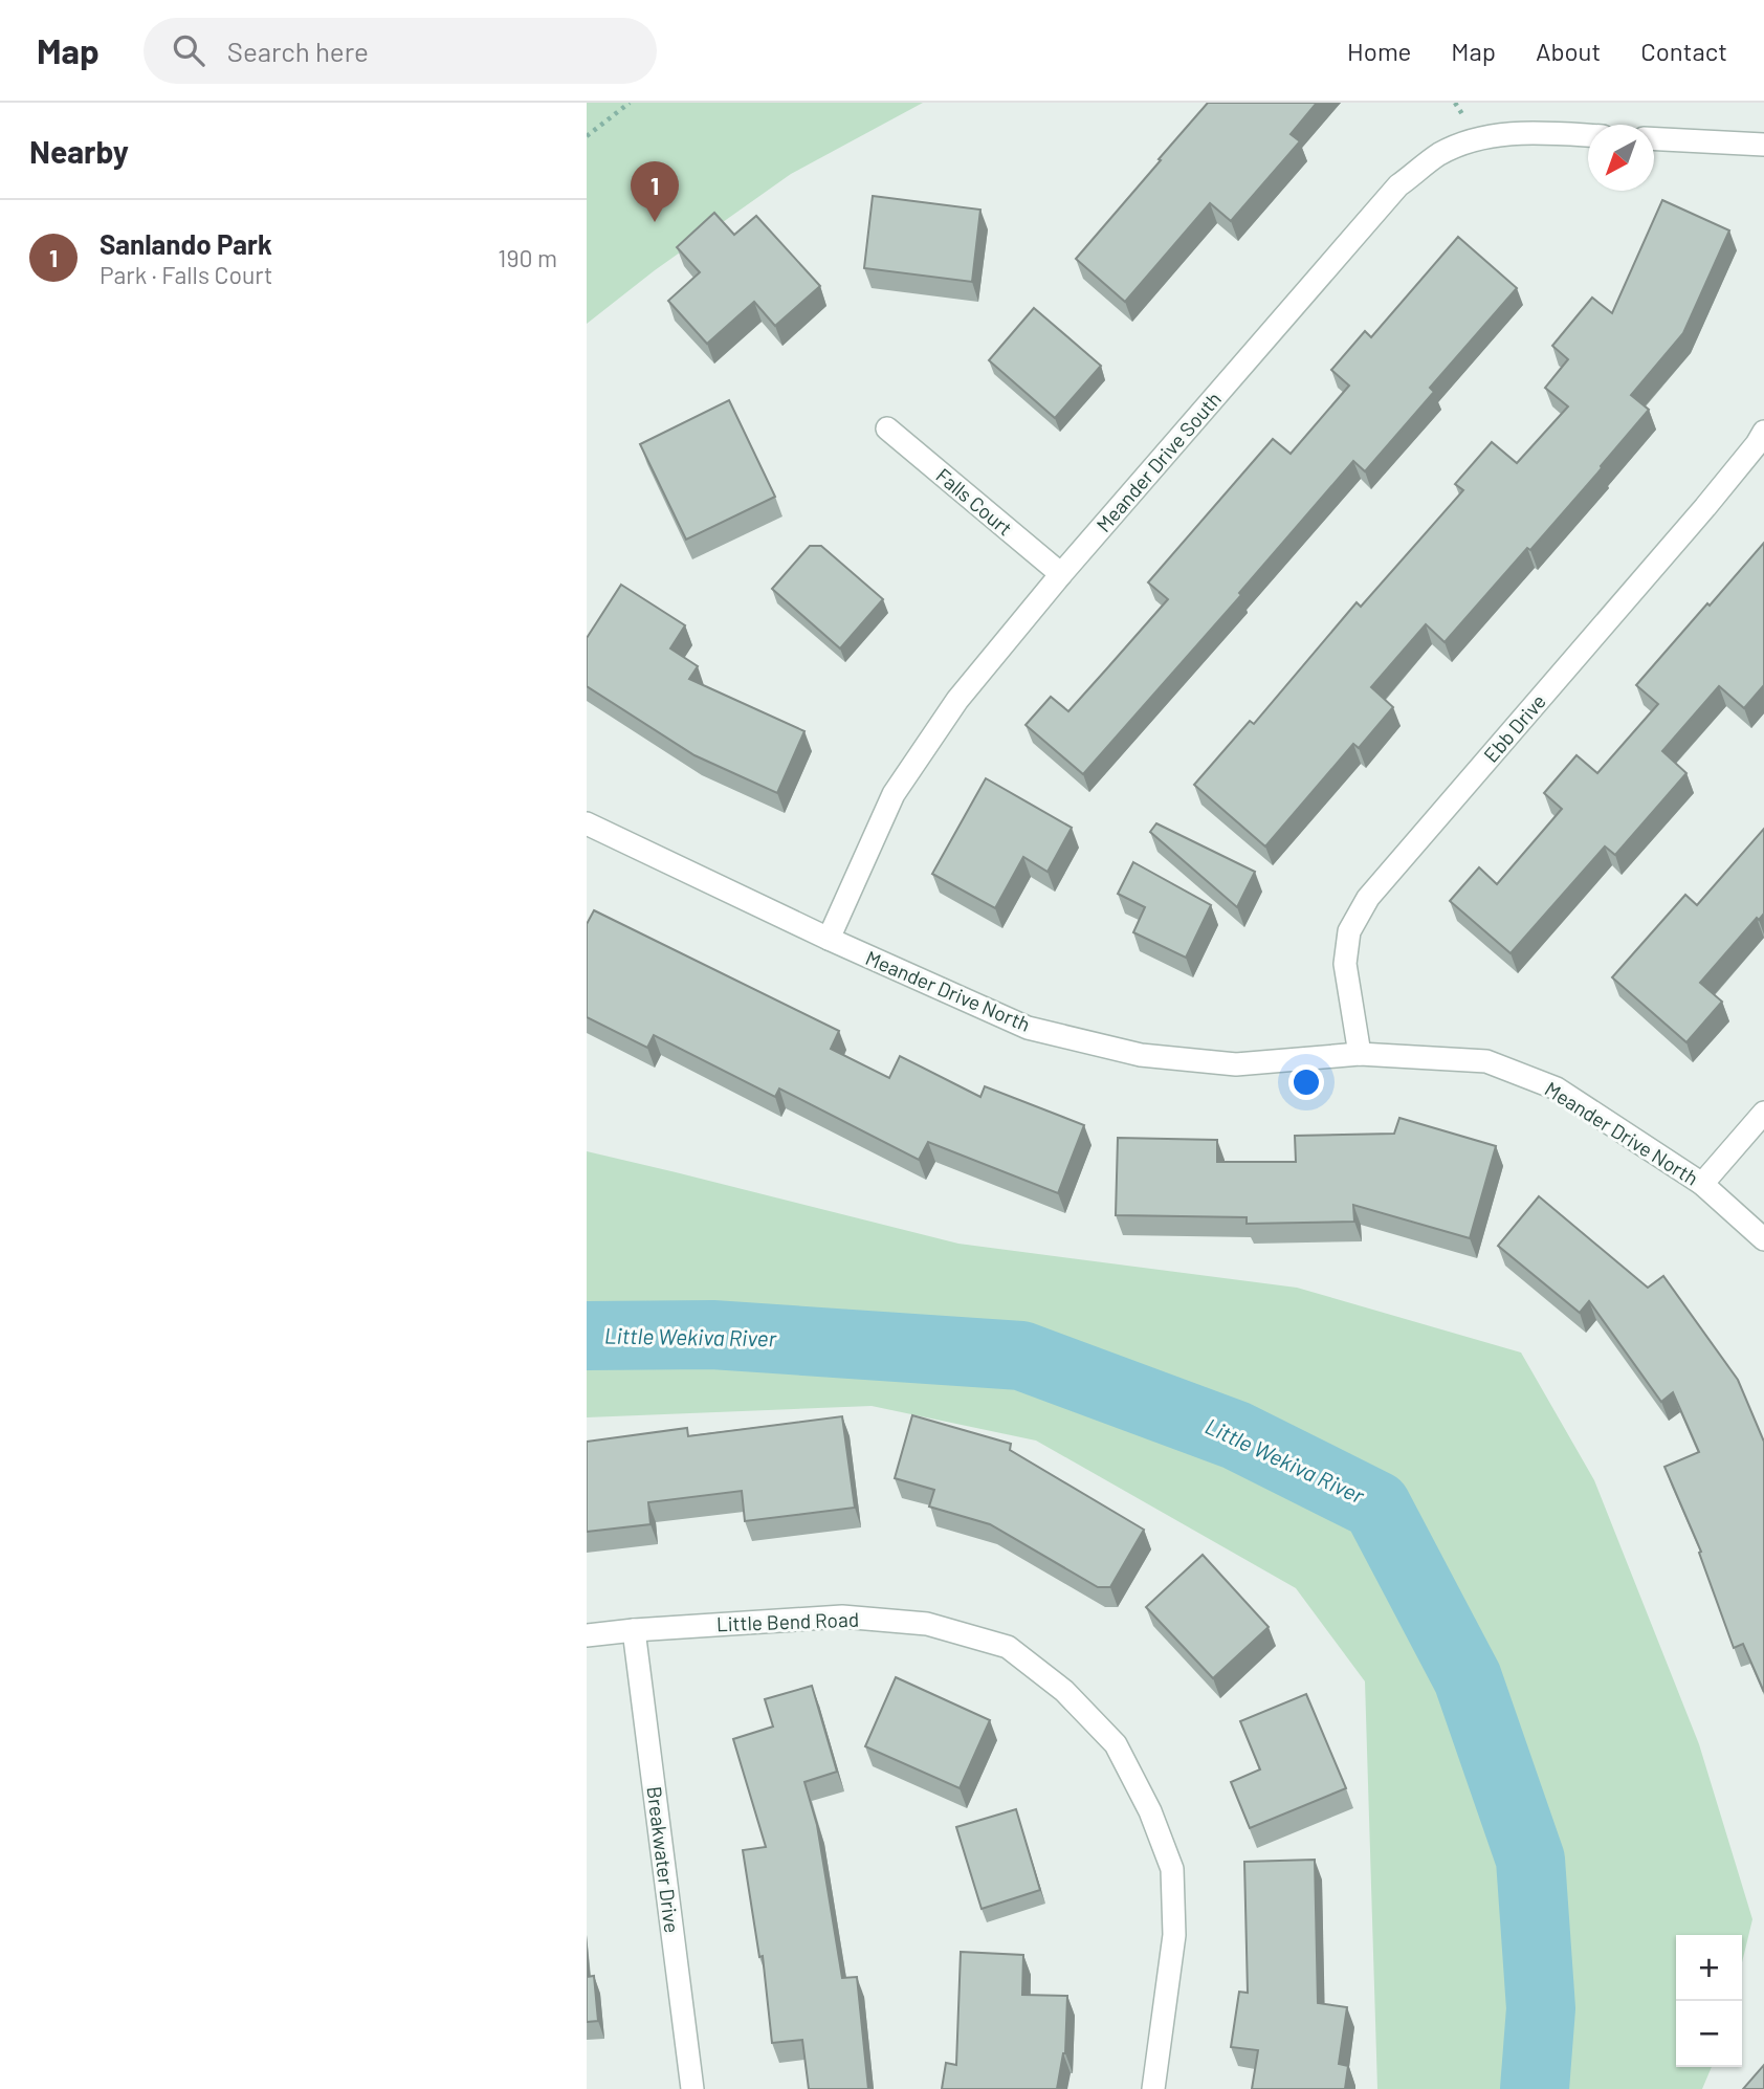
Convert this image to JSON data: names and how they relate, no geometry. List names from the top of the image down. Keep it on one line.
{"streets":{"street":["Meander Drive South","Falls Court","Ebb Drive","Meander Drive North","Little Bend Road","Breakwater Drive"]},"crossings":[["Meander Drive South","Falls Court"],["Meander Drive South","Meander Drive North"],["Ebb Drive","Meander Drive North"],["Little Bend Road","Breakwater Drive"]],"water":["Little Wekiva River"],"north":"bottom left","page":{"header":"Map","search":"Search here","nav":["Home","Map","About","Contact"],"heading":"Nearby","pins":"1","list":[{"mark":"1","name":"Sanlando Park","note":"Park · Falls Court","value":"190 m"}],"map_buttons":["+","−"]}}
